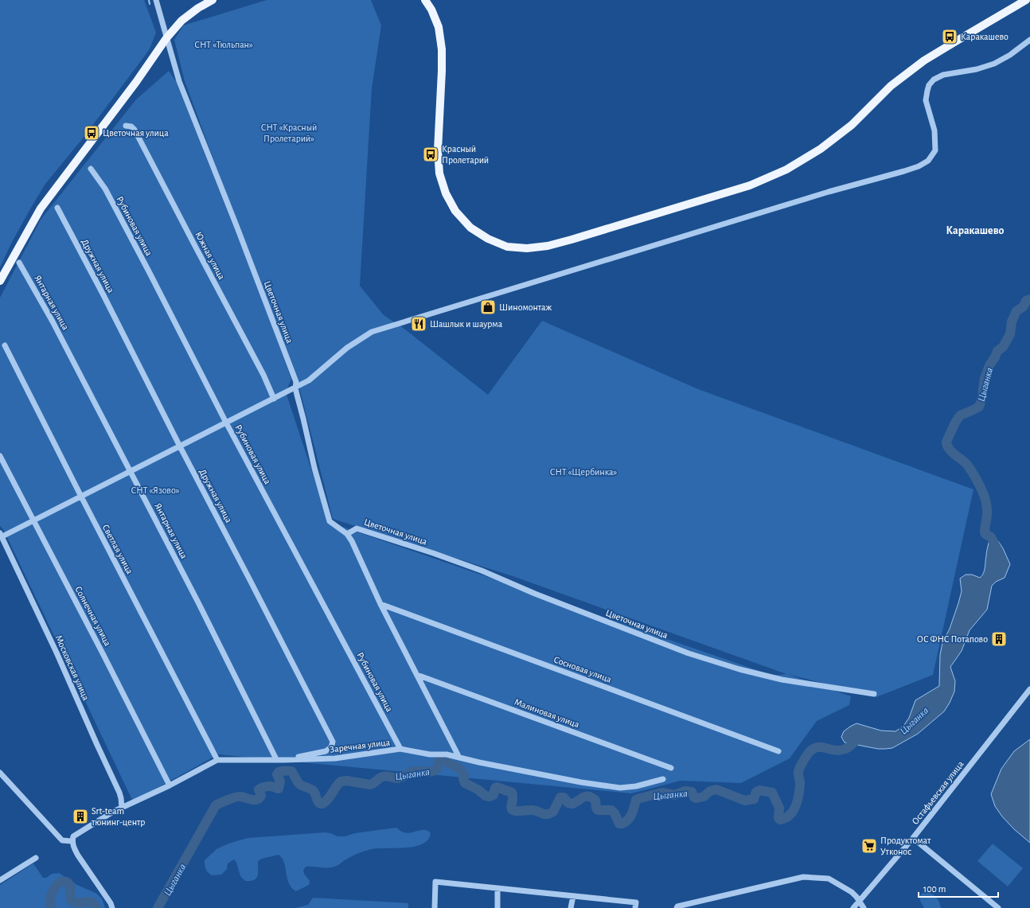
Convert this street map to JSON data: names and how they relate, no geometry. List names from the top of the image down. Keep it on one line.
{"streets":{"street":["Рубиновая улица","Южная улица","Дружная улица","Янтарная улица","Цветочная улица","Светлая улица","Солнечная улица","Московская улица","Сосновая улица","Малиновая улица","Заречная улица","Остафьевская улица"]},"crossings":[["Рубиновая улица","Заречная улица"],["Дружная улица","Заречная улица"],["Янтарная улица","Заречная улица"],["Светлая улица","Заречная улица"],["Солнечная улица","Заречная улица"],["Московская улица","Заречная улица"]],"districts":["Каракашево"],"water":["Цыганка"],"parks":["СНТ «Тюльпан»","СНТ «Красный Пролетарий»","СНТ «Щербинка»","СНТ «Язово»"],"places":{"bus stop":["Каракашево","Цветочная улица","Красный Пролетарий"],"shop":["Шиномонтаж"],"restaurant":["Шашлык и шаурма"],"building":["ОС ФНС Потапово","Srt-team тюнинг-центр"],"supermarket":["Продуктомат Утконос"]},"scale_bar":"100 m"}
